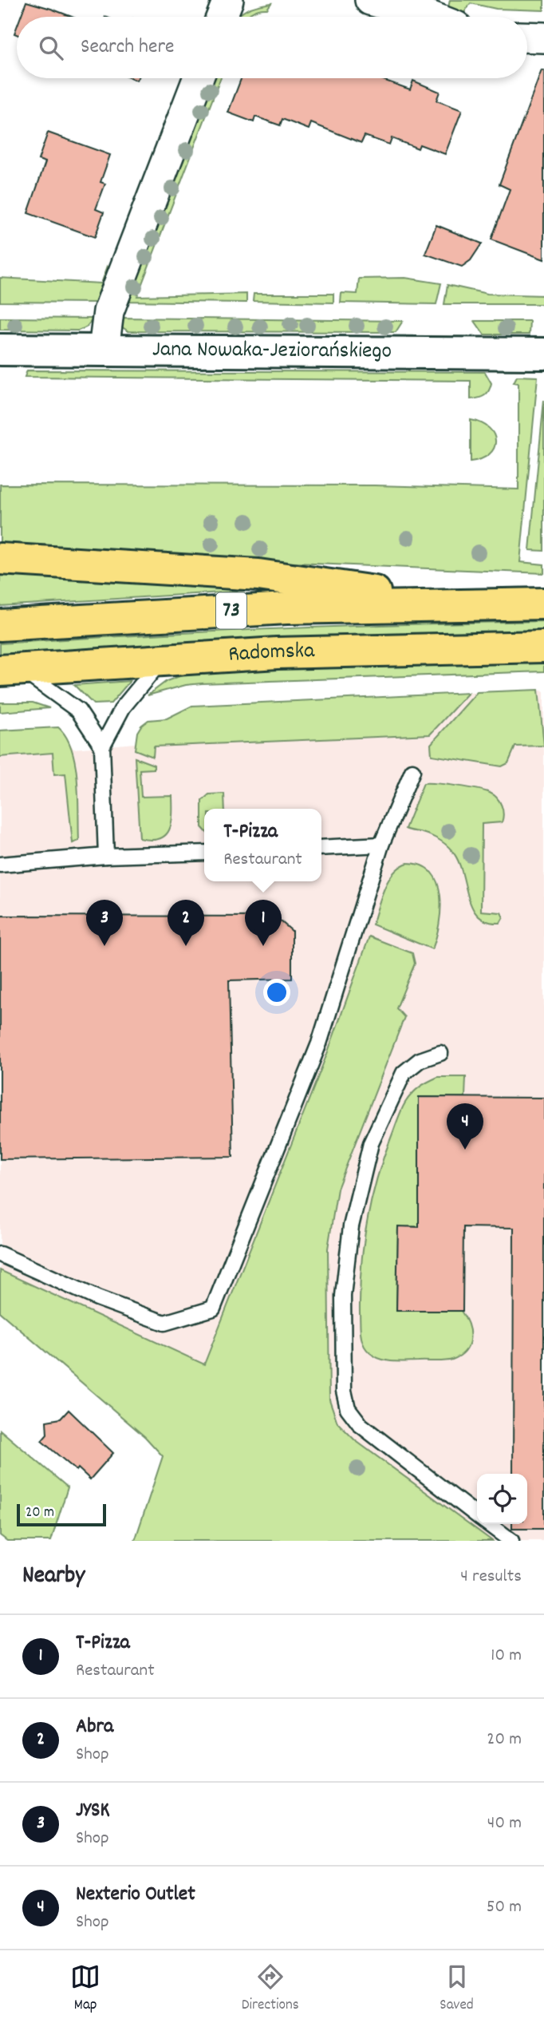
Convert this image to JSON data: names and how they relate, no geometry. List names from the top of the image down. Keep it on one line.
{"streets":{"main road":["73","Radomska"],"street":["Jana Nowaka-Jeziorańskiego"]},"scale_bar":"20 m","page":{"search":"Search here","popup":["T-Pizza","Restaurant"],"pins":["1","2","3","4"],"scale":"20 m","heading":["Nearby","4 results"],"list":[{"mark":"1","name":"T-Pizza","note":"Restaurant","value":"10 m"},{"mark":"2","name":"Abra","note":"Shop","value":"20 m"},{"mark":"3","name":"JYSK","note":"Shop","value":"40 m"},{"mark":"4","name":"Nexterio Outlet","note":"Shop","value":"50 m"}],"nav":["Map","Directions","Saved"]}}
